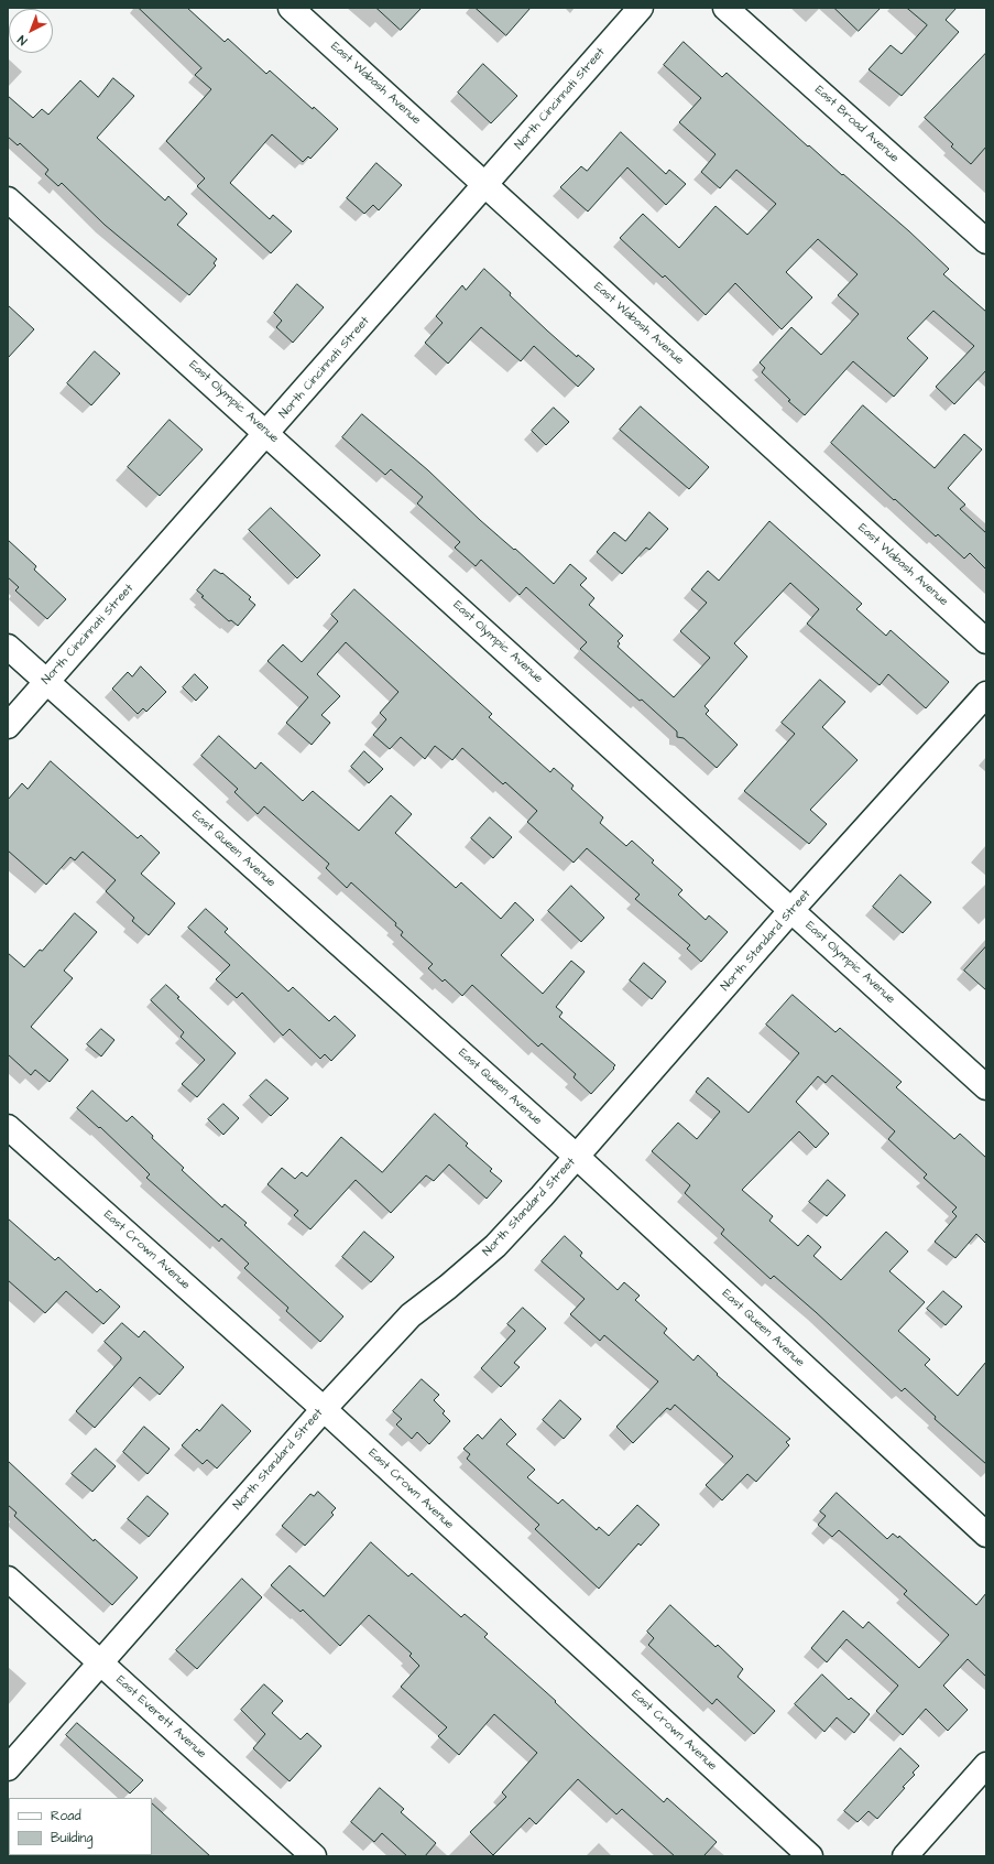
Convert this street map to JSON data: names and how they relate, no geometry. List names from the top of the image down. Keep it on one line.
{"streets":{"street":["East Wabash Avenue","North Cincinnati Street","East Broad Avenue","East Olympic Avenue","East Queen Avenue","North Standard Street","East Crown Avenue","East Everett Avenue"]},"crossings":[["East Wabash Avenue","North Cincinnati Street"],["North Cincinnati Street","East Olympic Avenue"],["North Cincinnati Street","East Queen Avenue"],["East Olympic Avenue","North Standard Street"],["East Queen Avenue","North Standard Street"],["North Standard Street","East Crown Avenue"],["North Standard Street","East Everett Avenue"]],"legend":["Road","Building"],"north":"bottom left"}
